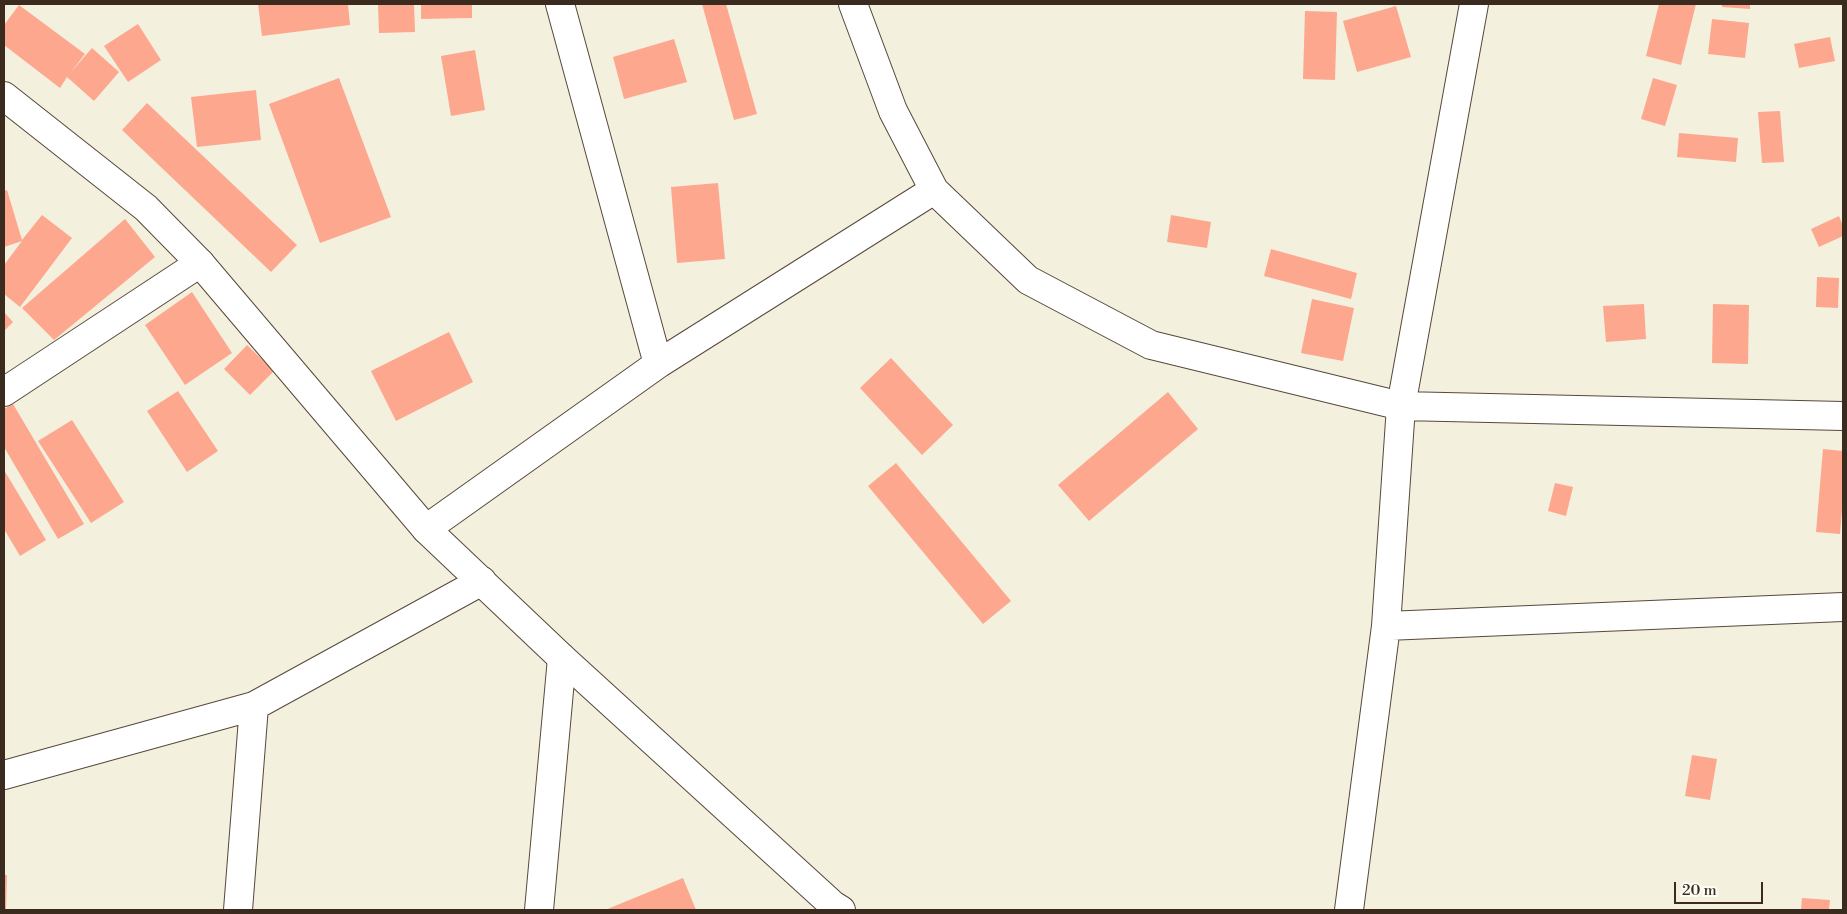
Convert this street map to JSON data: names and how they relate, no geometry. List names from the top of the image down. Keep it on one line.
{"scale_bar":"20 m"}
